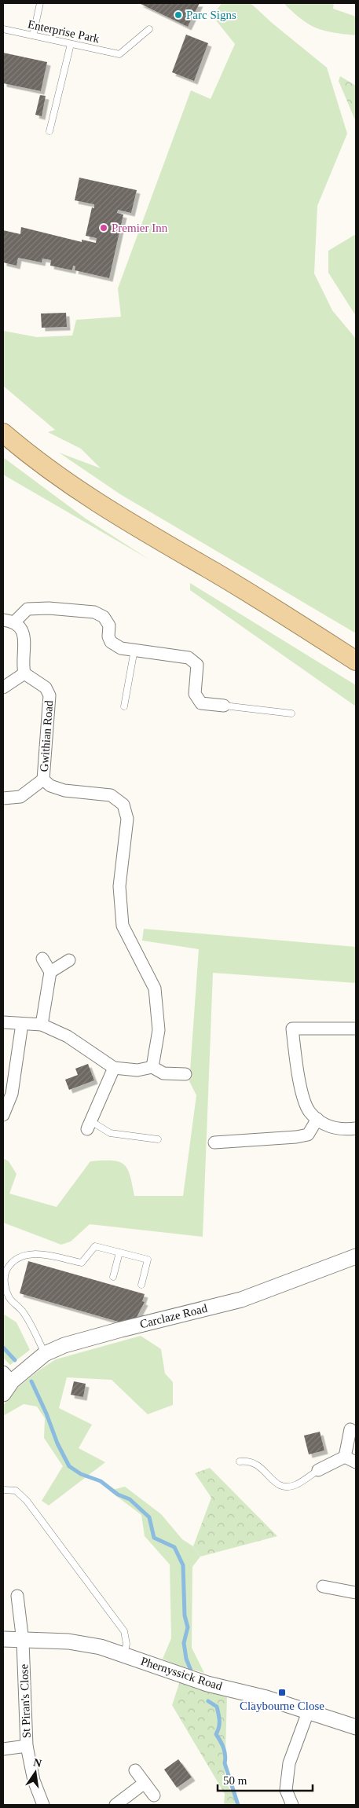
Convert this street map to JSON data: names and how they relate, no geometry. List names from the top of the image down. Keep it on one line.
{"streets":{"street":["Gwithian Road","Carclaze Road","Phernyssick Road","St Piran's Close"],"lane":["Enterprise Park"]},"crossings":[["Phernyssick Road","St Piran's Close"]],"places":{"other":["Parc Signs","Premier Inn"],"transit":["Claybourne Close"]},"scale_bar":"50 m","north":"top"}
